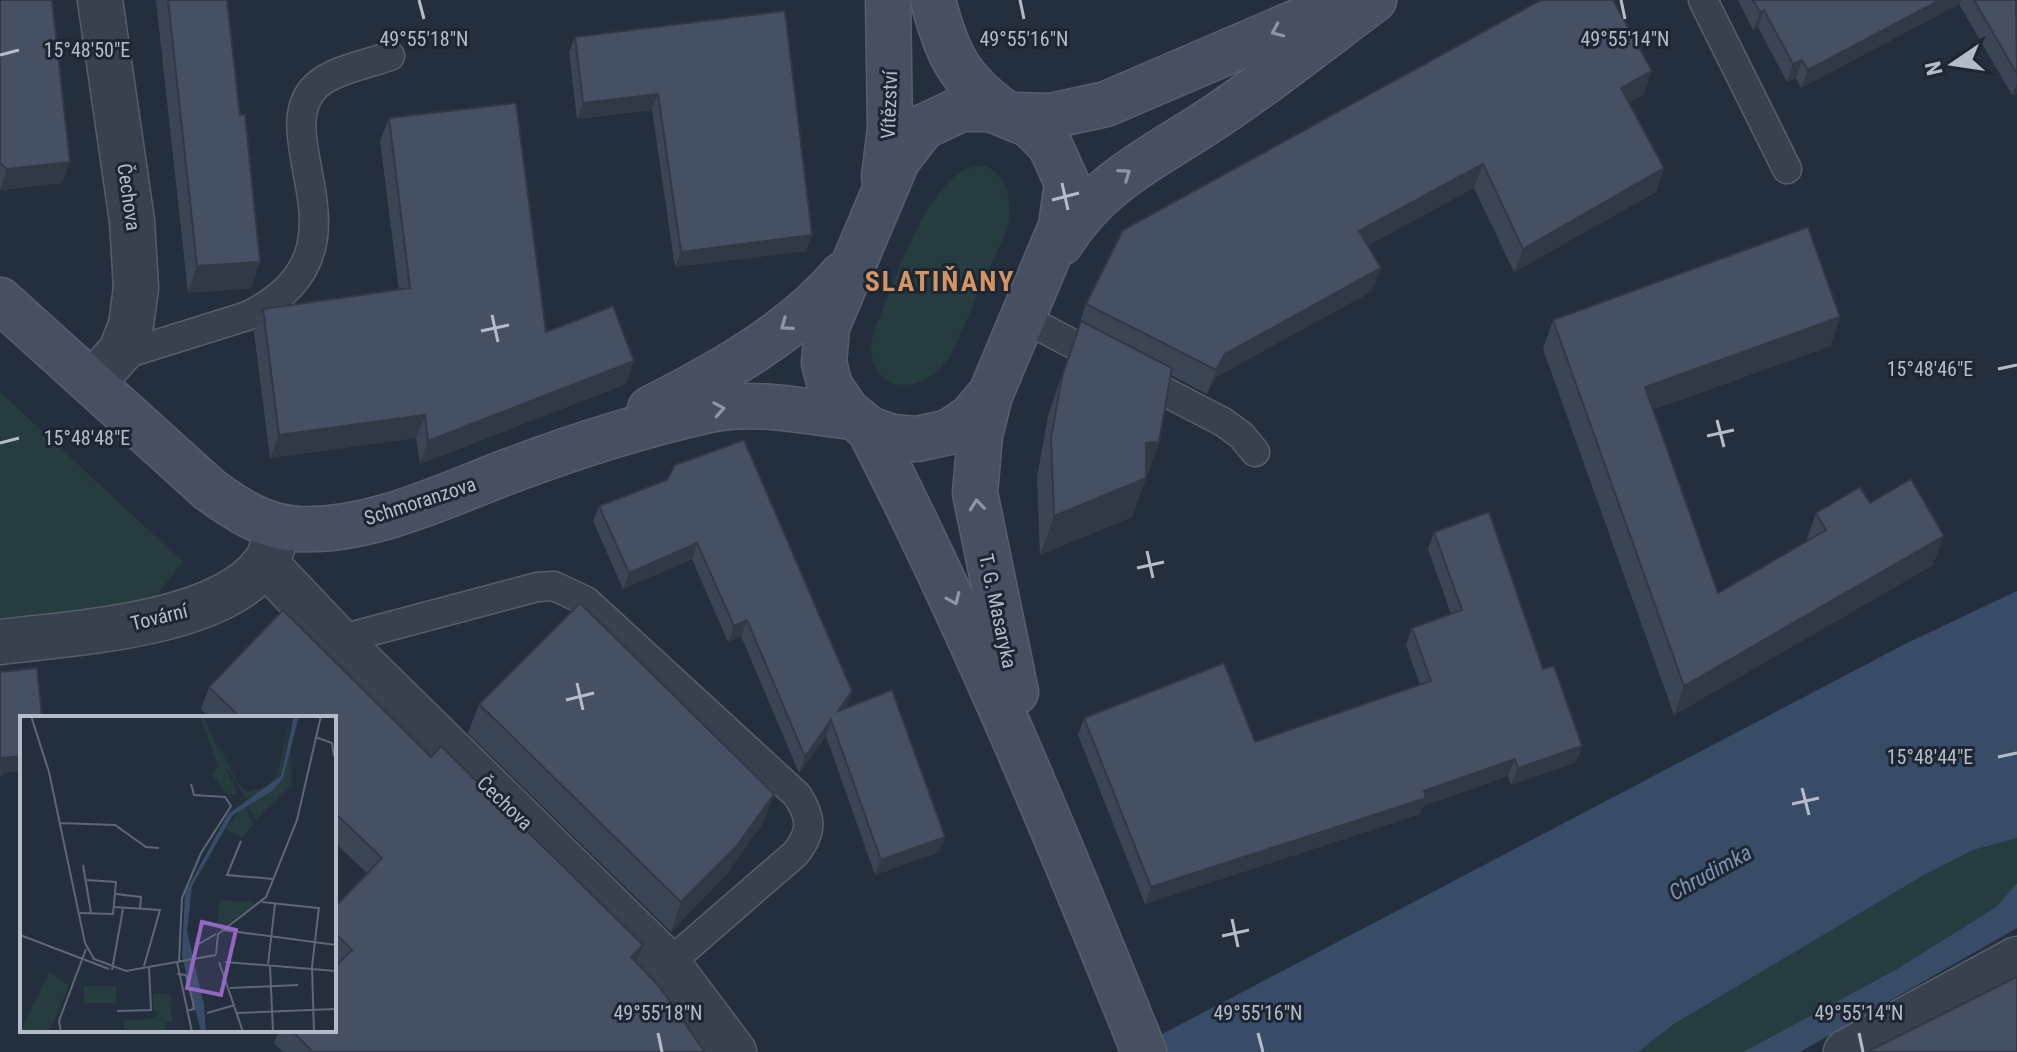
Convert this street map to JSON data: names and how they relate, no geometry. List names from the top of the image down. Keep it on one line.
{"streets":{"main road":["Vítězství","Schmoranzova","T. G. Masaryka"],"street":["Čechova","Tovární"]},"crossings":[["Vítězství","T. G. Masaryka"],["Čechova","Schmoranzova"],["Čechova","Tovární"],["Schmoranzova","T. G. Masaryka"],["Schmoranzova","Tovární"]],"districts":["SLATIŇANY"],"water":["Chrudimka"],"north":"left","coordinates":["49°55'18\"N","49°55'16\"N","49°55'14\"N","15°48'50\"E","15°48'46\"E","15°48'48\"E","15°48'44\"E"]}
